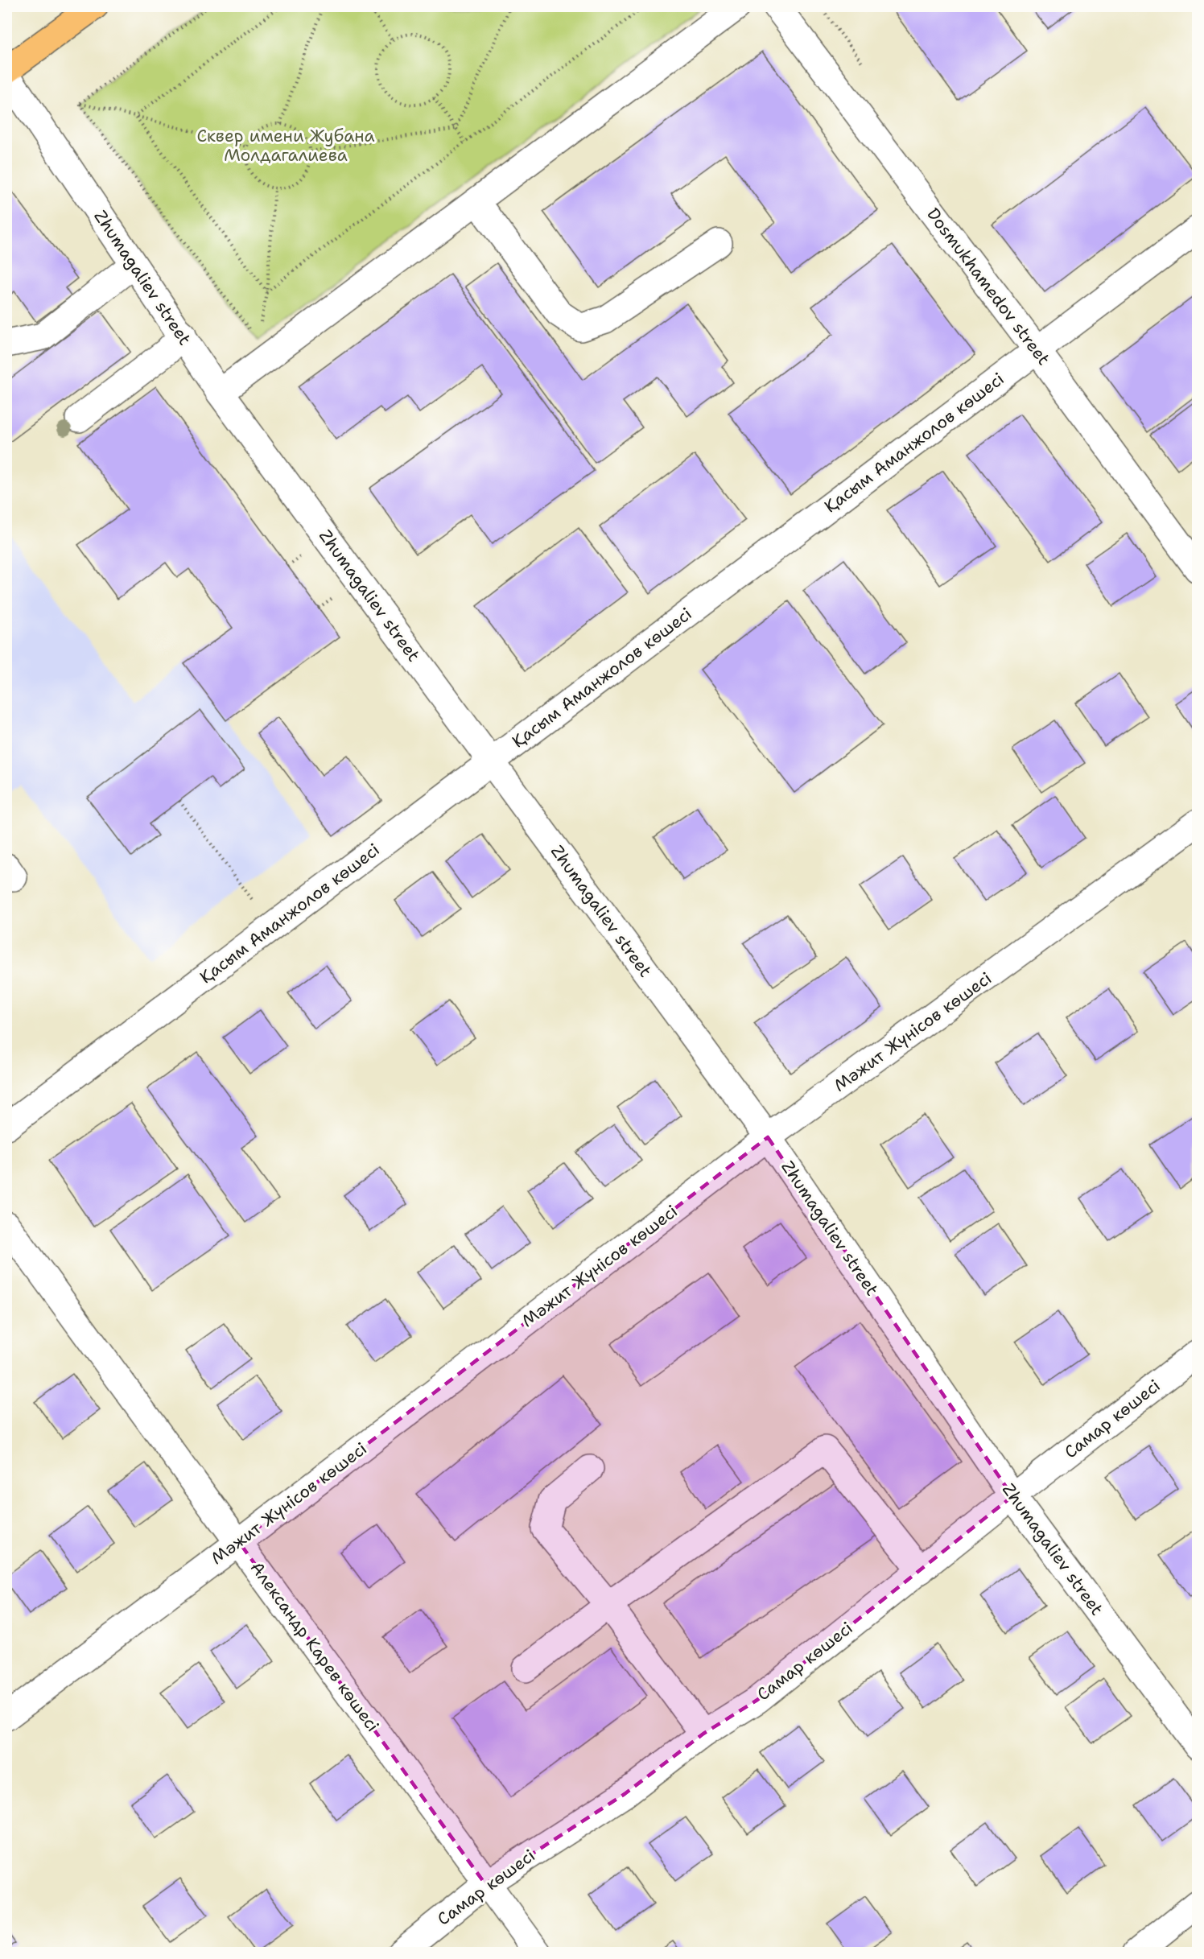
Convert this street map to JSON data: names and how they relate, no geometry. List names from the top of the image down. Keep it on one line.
{"streets":{"street":["Zhumagaliev street","Dosmukhamedov street","Қасым Аманжолов көшесі","Мәжит Жүнісов көшесі","Самар көшесі","Александр Карев көшесі"]},"crossings":[["Zhumagaliev street","Қасым Аманжолов көшесі"],["Zhumagaliev street","Мәжит Жүнісов көшесі"],["Zhumagaliev street","Самар көшесі"],["Dosmukhamedov street","Қасым Аманжолов көшесі"],["Мәжит Жүнісов көшесі","Александр Карев көшесі"],["Самар көшесі","Александр Карев көшесі"]],"parks":["Сквер имени Жубана Молдагалиева"]}
